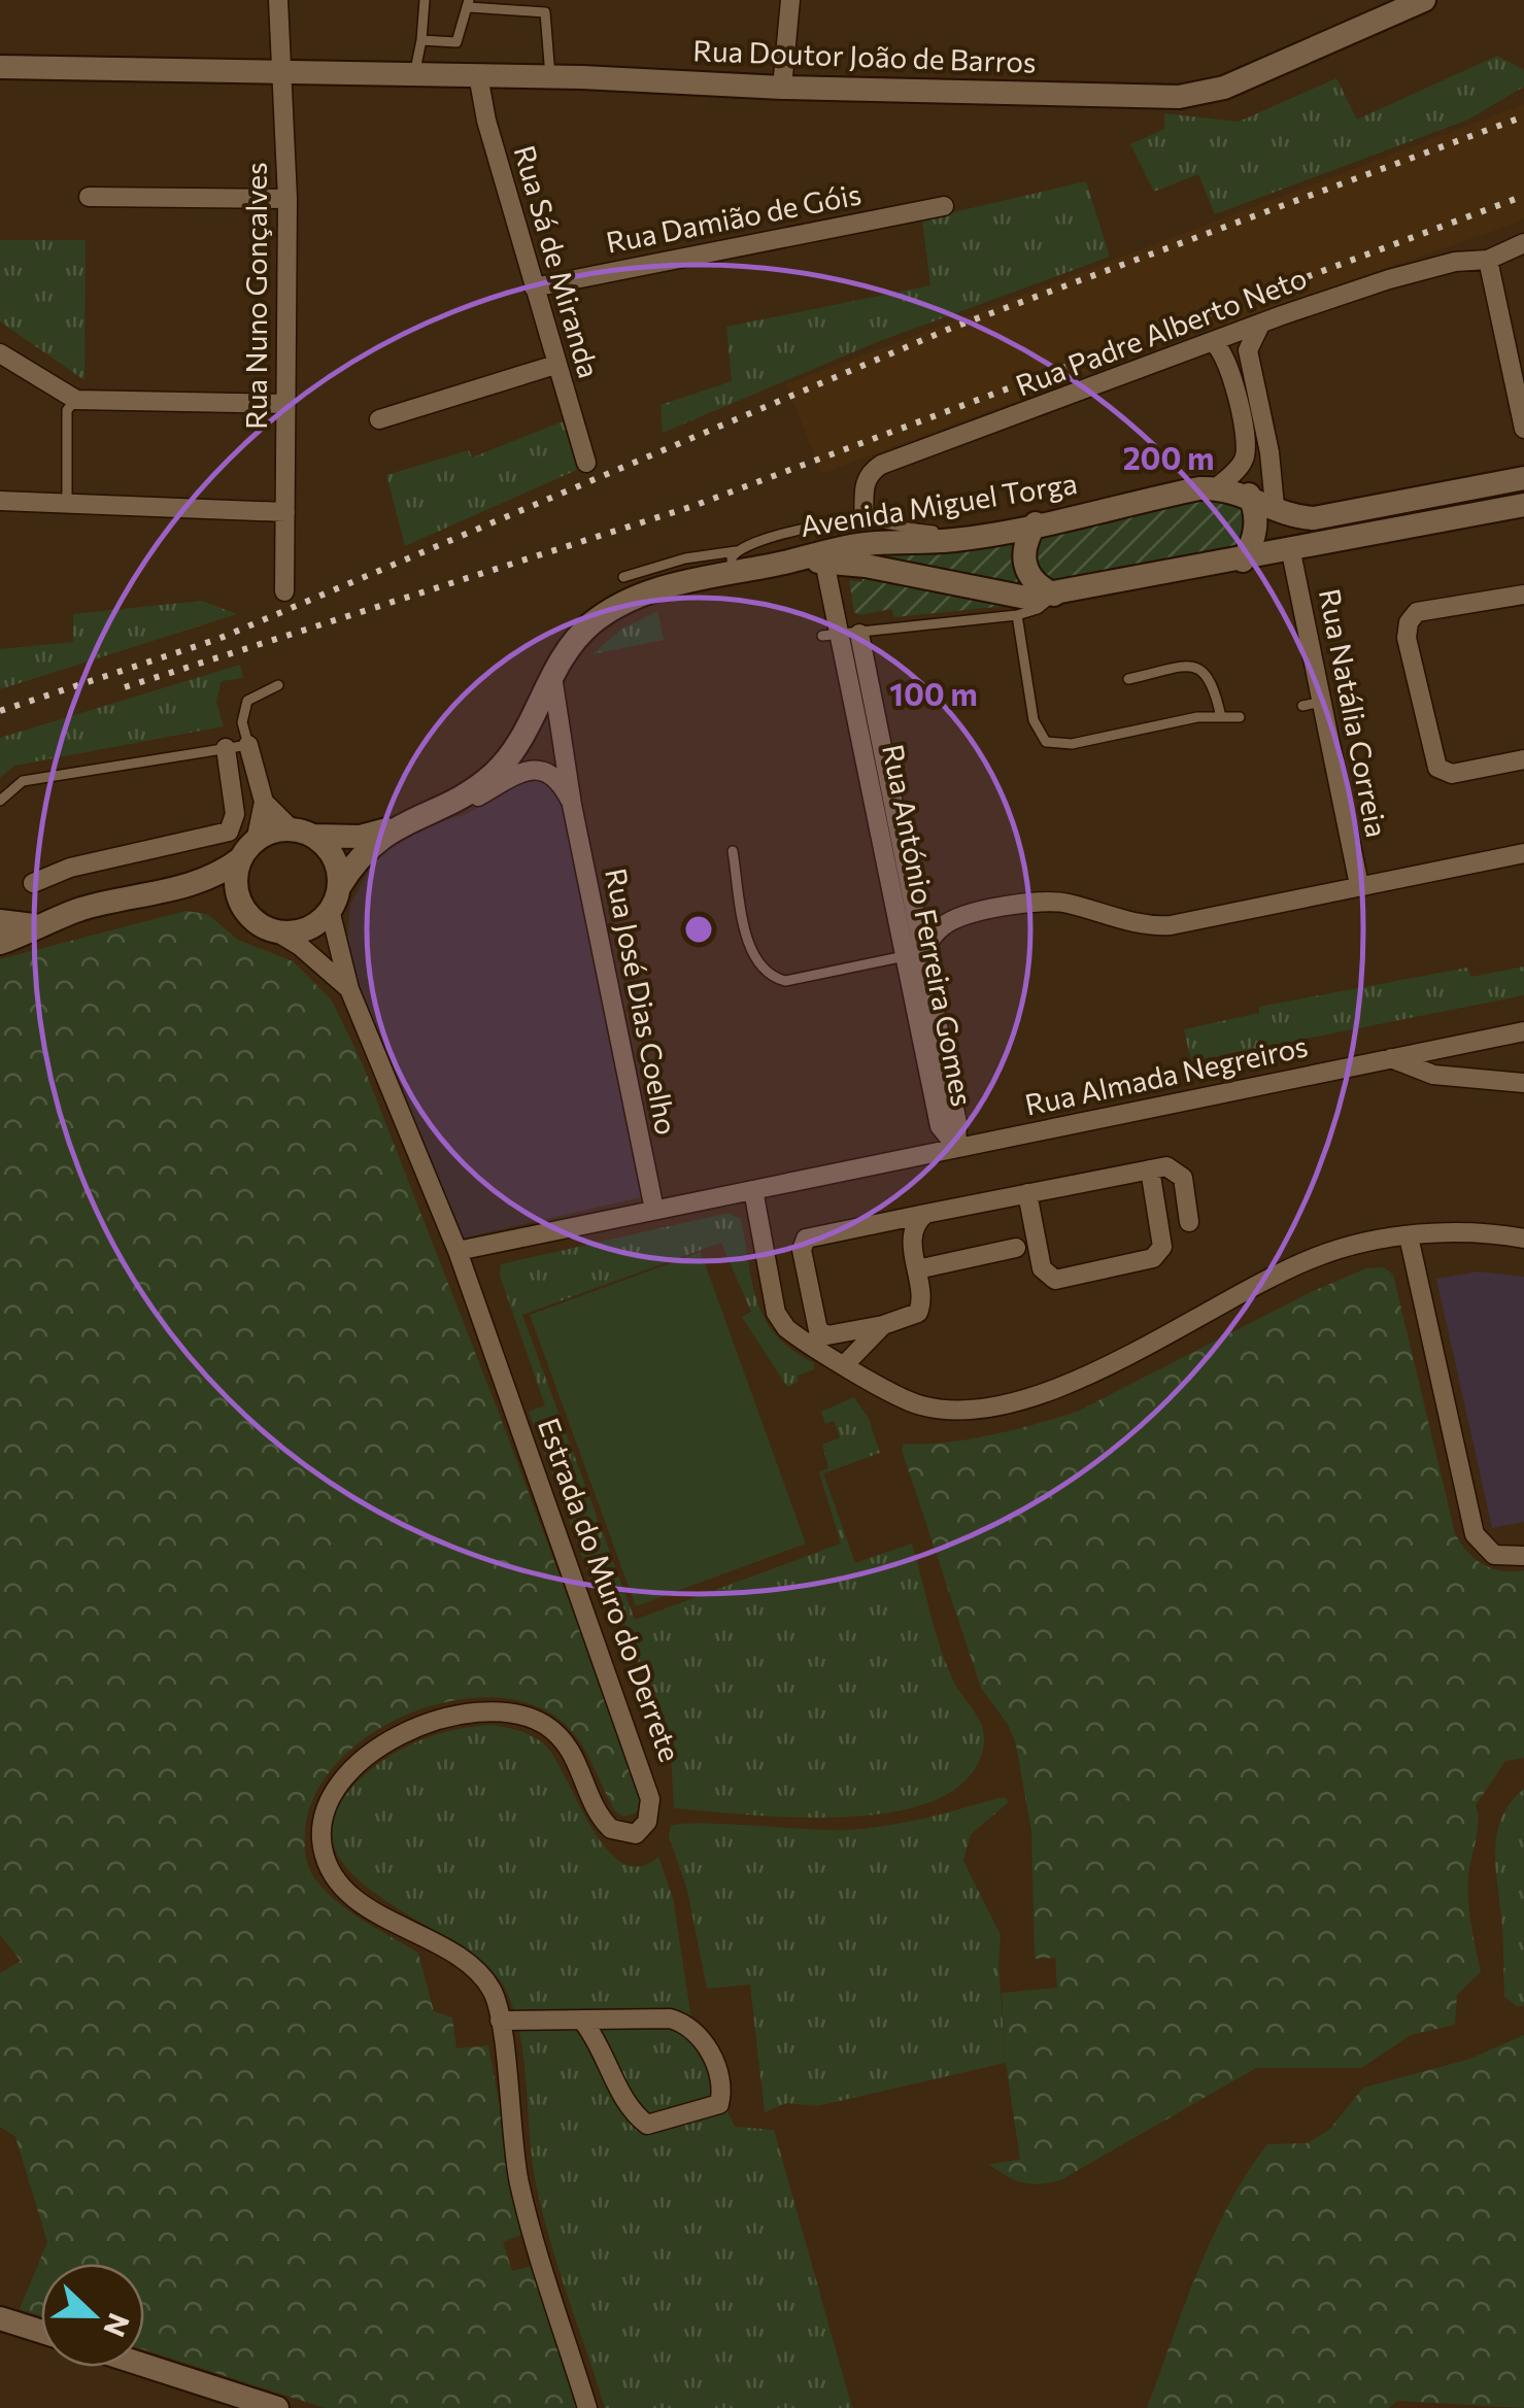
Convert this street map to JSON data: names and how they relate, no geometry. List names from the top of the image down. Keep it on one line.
{"streets":{"street":["Rua Doutor João de Barros","Rua Damião de Góis","Rua Sá de Miranda","Rua Nuno Gonçalves","Rua Padre Alberto Neto","Avenida Miguel Torga","Rua Natália Correia","Rua António Ferreira Gomes","Rua José Dias Coelho","Rua Almada Negreiros","Estrada do Muro do Derrete"]},"crossings":[["Rua Doutor João de Barros","Rua Sá de Miranda"],["Rua Doutor João de Barros","Rua Nuno Gonçalves"],["Rua Damião de Góis","Rua Sá de Miranda"],["Avenida Miguel Torga","Rua Natália Correia"],["Avenida Miguel Torga","Rua António Ferreira Gomes"],["Avenida Miguel Torga","Rua José Dias Coelho"],["Rua António Ferreira Gomes","Rua Almada Negreiros"],["Rua José Dias Coelho","Rua Almada Negreiros"],["Rua Almada Negreiros","Estrada do Muro do Derrete"]],"north":"right","rings":["200 m","100 m"]}
